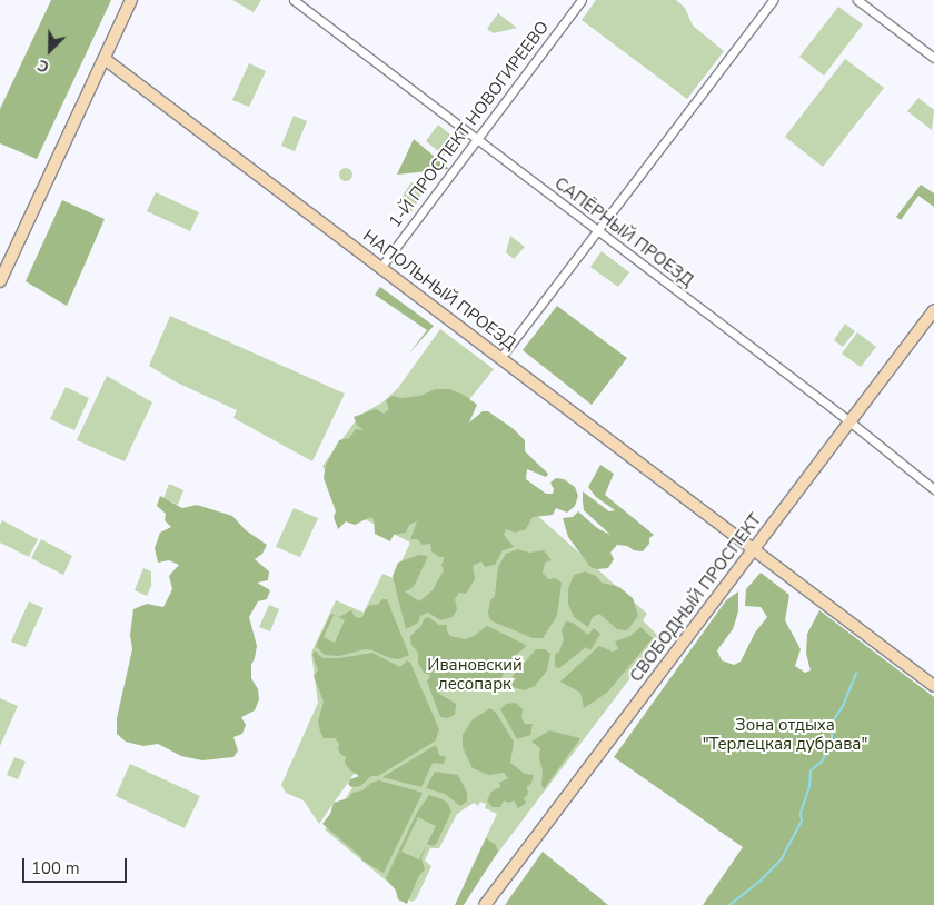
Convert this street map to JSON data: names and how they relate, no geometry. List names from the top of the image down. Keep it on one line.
{"streets":{"street":["1-Й ПРОСПЕКТ НОВОГИРЕЕВО","САПЁРНЫЙ ПРОЕЗД","НАПОЛЬНЫЙ ПРОЕЗД","СВОБОДНЫЙ ПРОСПЕКТ"]},"crossings":[["1-Й ПРОСПЕКТ НОВОГИРЕЕВО","САПЁРНЫЙ ПРОЕЗД"],["1-Й ПРОСПЕКТ НОВОГИРЕЕВО","НАПОЛЬНЫЙ ПРОЕЗД"],["САПЁРНЫЙ ПРОЕЗД","СВОБОДНЫЙ ПРОСПЕКТ"],["НАПОЛЬНЫЙ ПРОЕЗД","СВОБОДНЫЙ ПРОСПЕКТ"]],"parks":["Ивановский лесопарк","Зона отдыха \"Терлецкая дубрава\""],"scale_bar":"100 m","north":"bottom left"}
